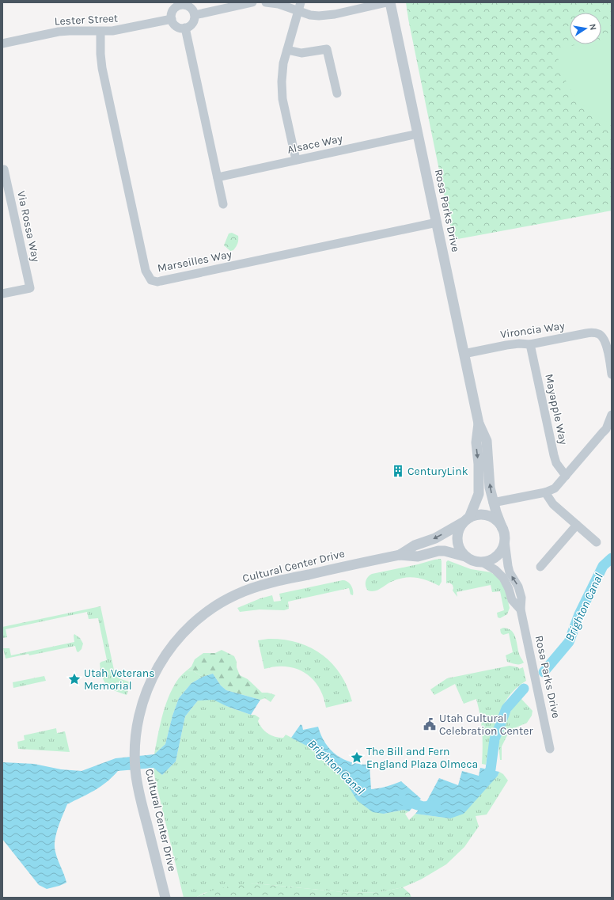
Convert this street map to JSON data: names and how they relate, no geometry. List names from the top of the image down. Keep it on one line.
{"streets":{"street":["Lester Street","Alsace Way","Rosa Parks Drive","Via Rossa Way","Marseilles Way","Vironcia Way","Mayapple Way","Cultural Center Drive"]},"crossings":[["Lester Street","Marseilles Way"],["Alsace Way","Rosa Parks Drive"],["Rosa Parks Drive","Marseilles Way"],["Rosa Parks Drive","Vironcia Way"],["Rosa Parks Drive","Cultural Center Drive"],["Vironcia Way","Mayapple Way"]],"water":["Brighton Canal"],"places":{"building":["CenturyLink"],"place":["Utah Veterans Memorial","The Bill and Fern England Plaza Olmeca"],"public building":["Utah Cultural Celebration Center"]},"north":"right"}
